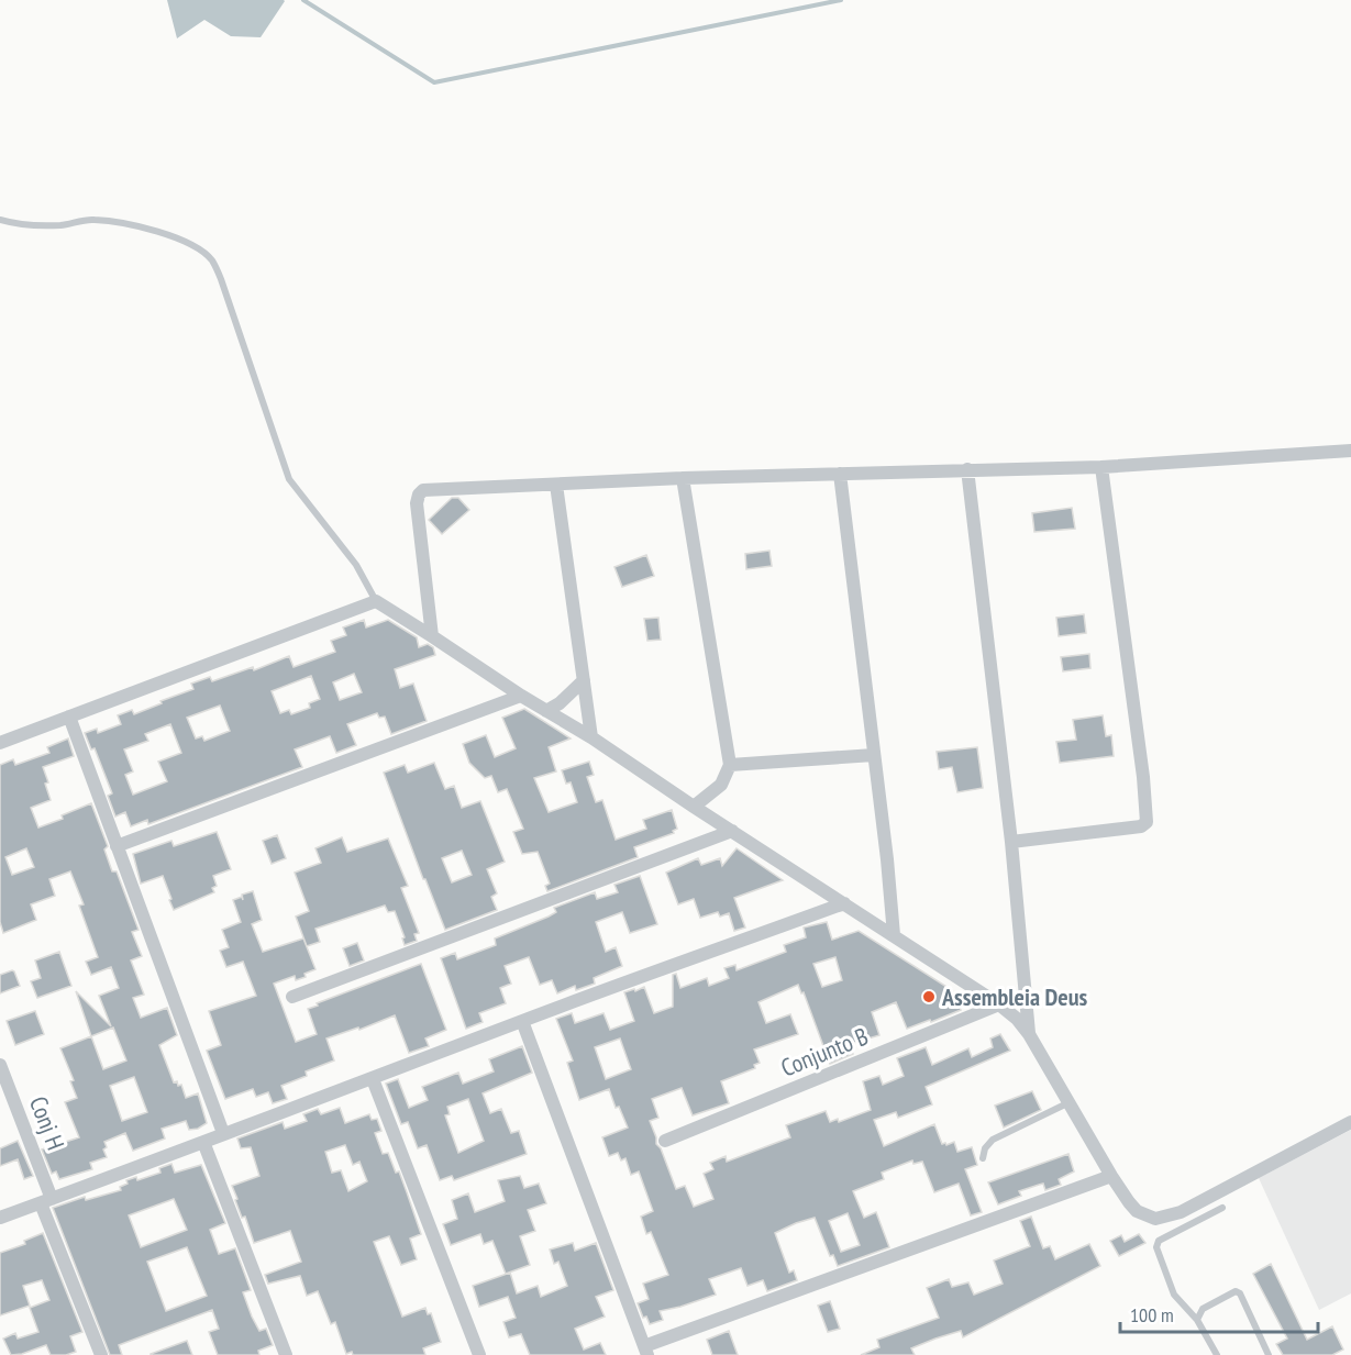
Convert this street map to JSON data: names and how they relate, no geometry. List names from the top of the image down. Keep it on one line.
{"streets":{"street":["Conjunto B","Conj H"]},"places":["Assembleia Deus"],"scale_bar":"100 m"}
